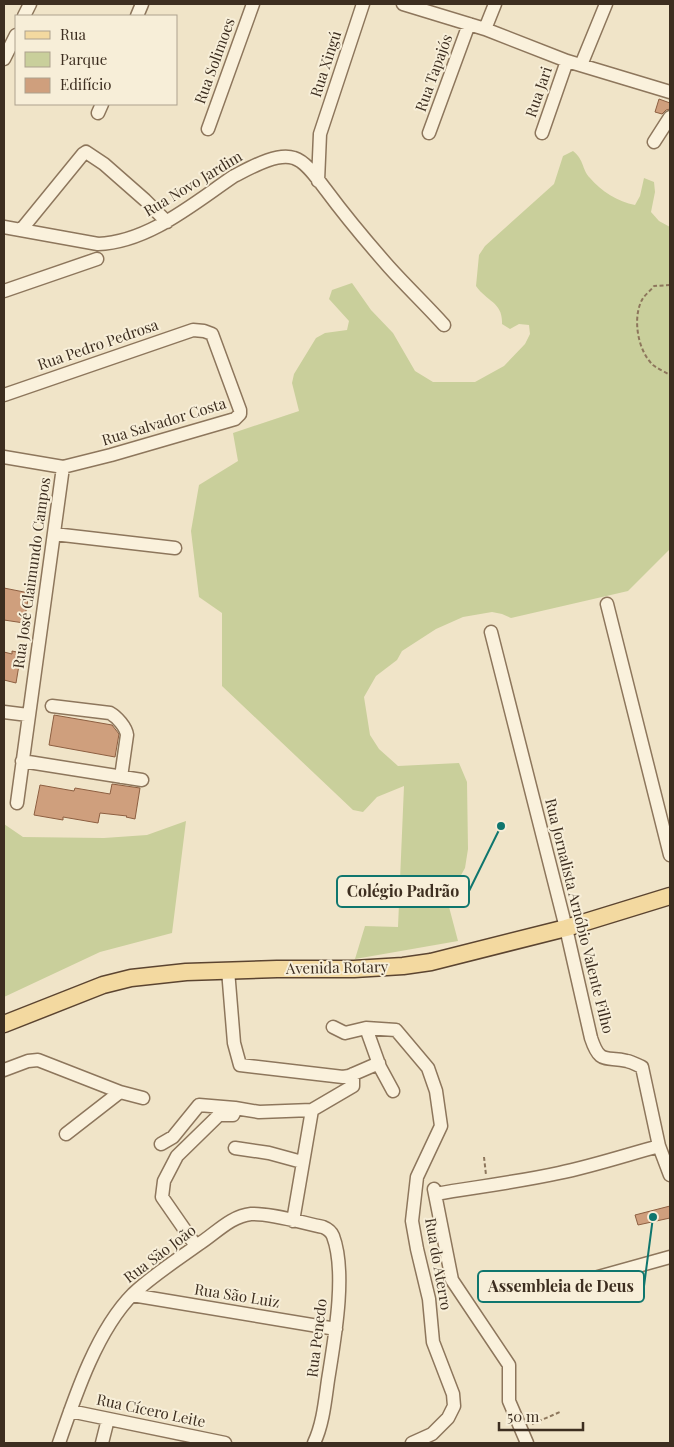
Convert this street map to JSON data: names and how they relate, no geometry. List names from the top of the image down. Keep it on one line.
{"streets":{"main road":["Avenida Rotary"],"street":["Rua Solimoes","Rua Xingú","Rua Tapajós","Rua Jari","Rua Novo Jardim","Rua Pedro Pedrosa","Rua Salvador Costa","Rua José Claimundo Campos","Rua Jornalista Arnóbio Valente Filho","Rua São João","Rua do Aterro","Rua São Luiz","Rua Penedo","Rua Cícero Leite"]},"crossings":[["Rua Xingú","Rua Novo Jardim"],["Rua Pedro Pedrosa","Rua Salvador Costa"],["Rua Salvador Costa","Rua José Claimundo Campos"],["Rua Jornalista Arnóbio Valente Filho","Avenida Rotary"],["Rua São João","Rua São Luiz"],["Rua São João","Rua Penedo"],["Rua São João","Rua Cícero Leite"],["Rua São Luiz","Rua Penedo"]],"places":["Colégio Padrão","Assembleia de Deus"],"legend":["Rua","Parque","Edifício"],"scale_bar":"50 m"}
